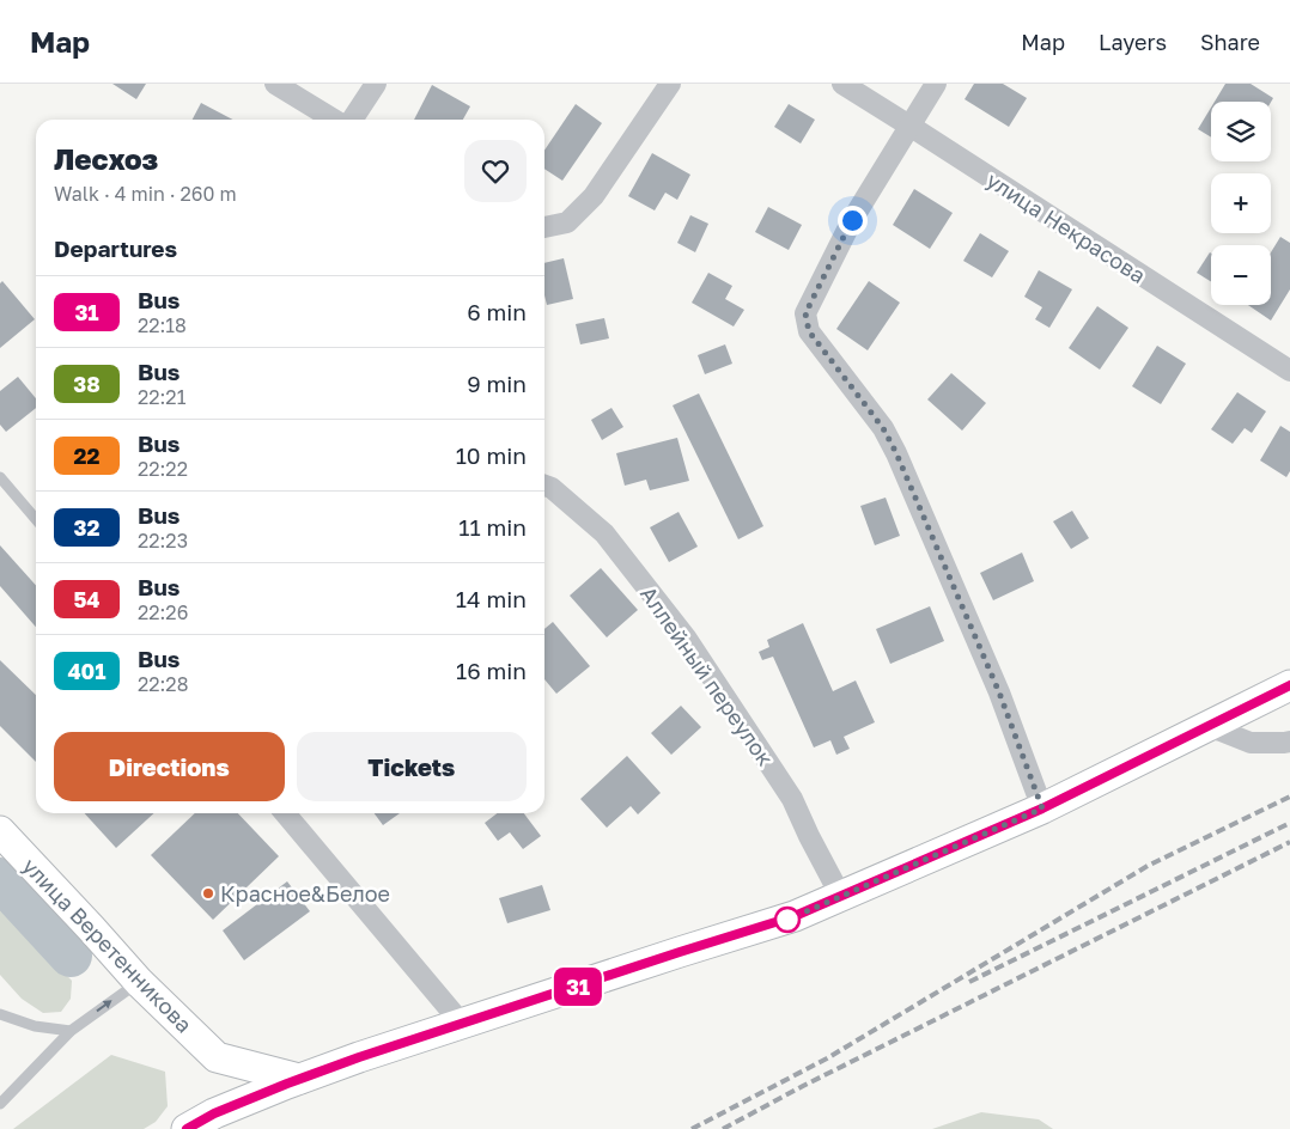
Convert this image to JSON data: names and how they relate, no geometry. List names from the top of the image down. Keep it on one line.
{"streets":{"main road":["улица Веретенникова"],"street":["улица Некрасова","Аллейный переулок"]},"places":["Красное&Белое"],"lines":["bus line 31"],"page":{"header":"Map","nav":["Map","Layers","Share"],"on_map":"31","map_buttons":["+","−"],"heading":[["Лесхоз","Walk · 4 min · 260 m"],"Departures"],"list":[{"mark":"31","name":"Bus","note":"22:18","value":"6 min"},{"mark":"38","name":"Bus","note":"22:21","value":"9 min"},{"mark":"22","name":"Bus","note":"22:22","value":"10 min"},{"mark":"32","name":"Bus","note":"22:23","value":"11 min"},{"mark":"54","name":"Bus","note":"22:26","value":"14 min"},{"mark":"401","name":"Bus","note":"22:28","value":"16 min"}],"buttons":["Directions","Tickets"]}}
